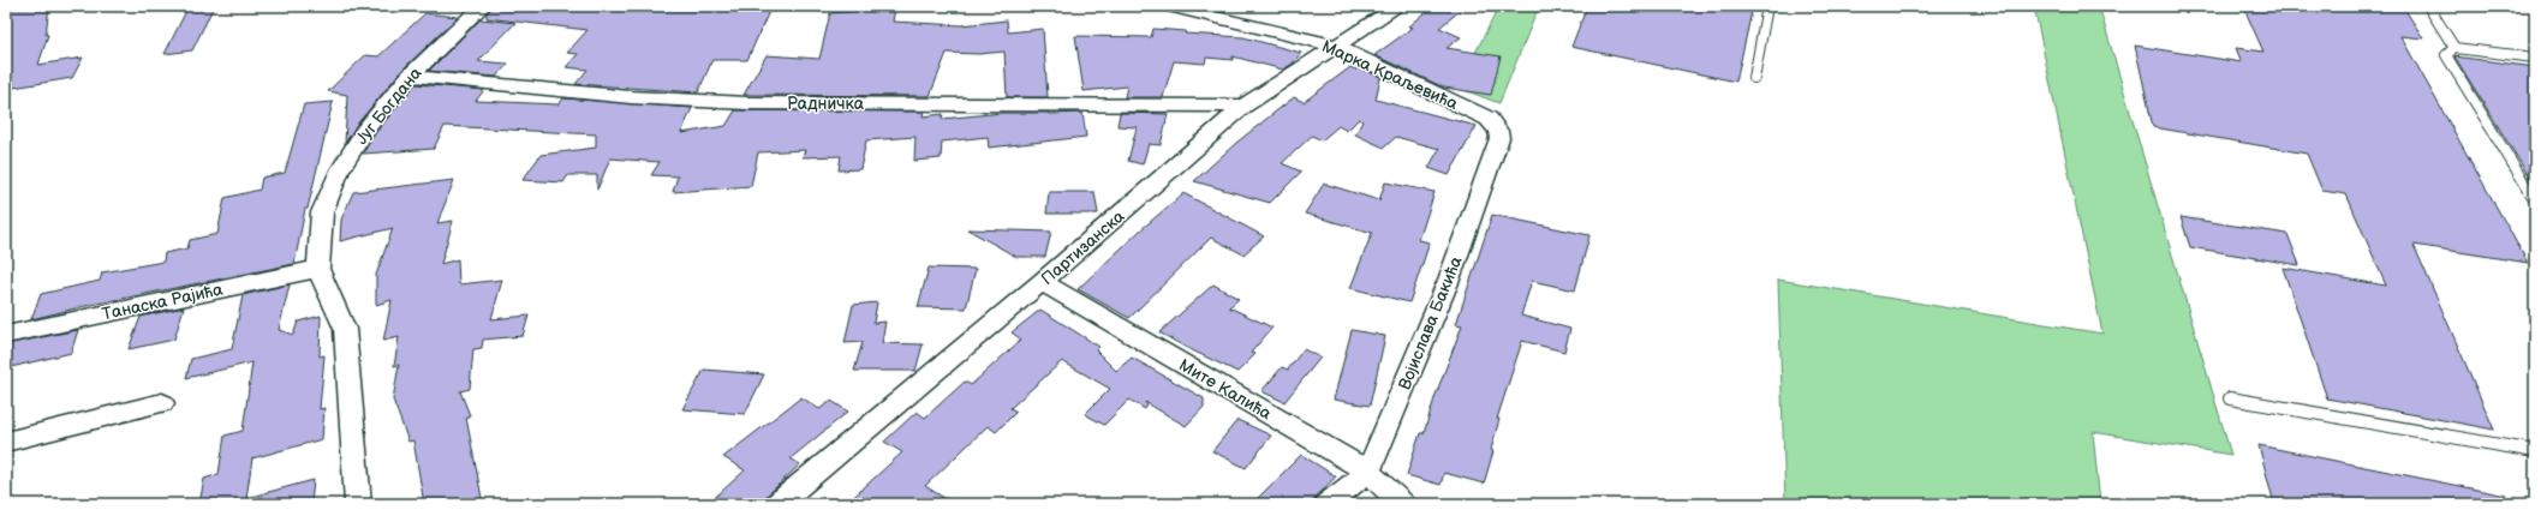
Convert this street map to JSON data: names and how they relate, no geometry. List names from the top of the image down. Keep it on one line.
{"streets":{"street":["Марка Краљевића","Радничка","Југ Богдана","Партизанска","Танаска Рајића","Војислава Бакића","Мите Калића"]},"crossings":[["Марка Краљевића","Партизанска"],["Марка Краљевића","Војислава Бакића"],["Радничка","Југ Богдана"],["Радничка","Партизанска"],["Југ Богдана","Танаска Рајића"],["Партизанска","Мите Калића"],["Војислава Бакића","Мите Калића"]]}
